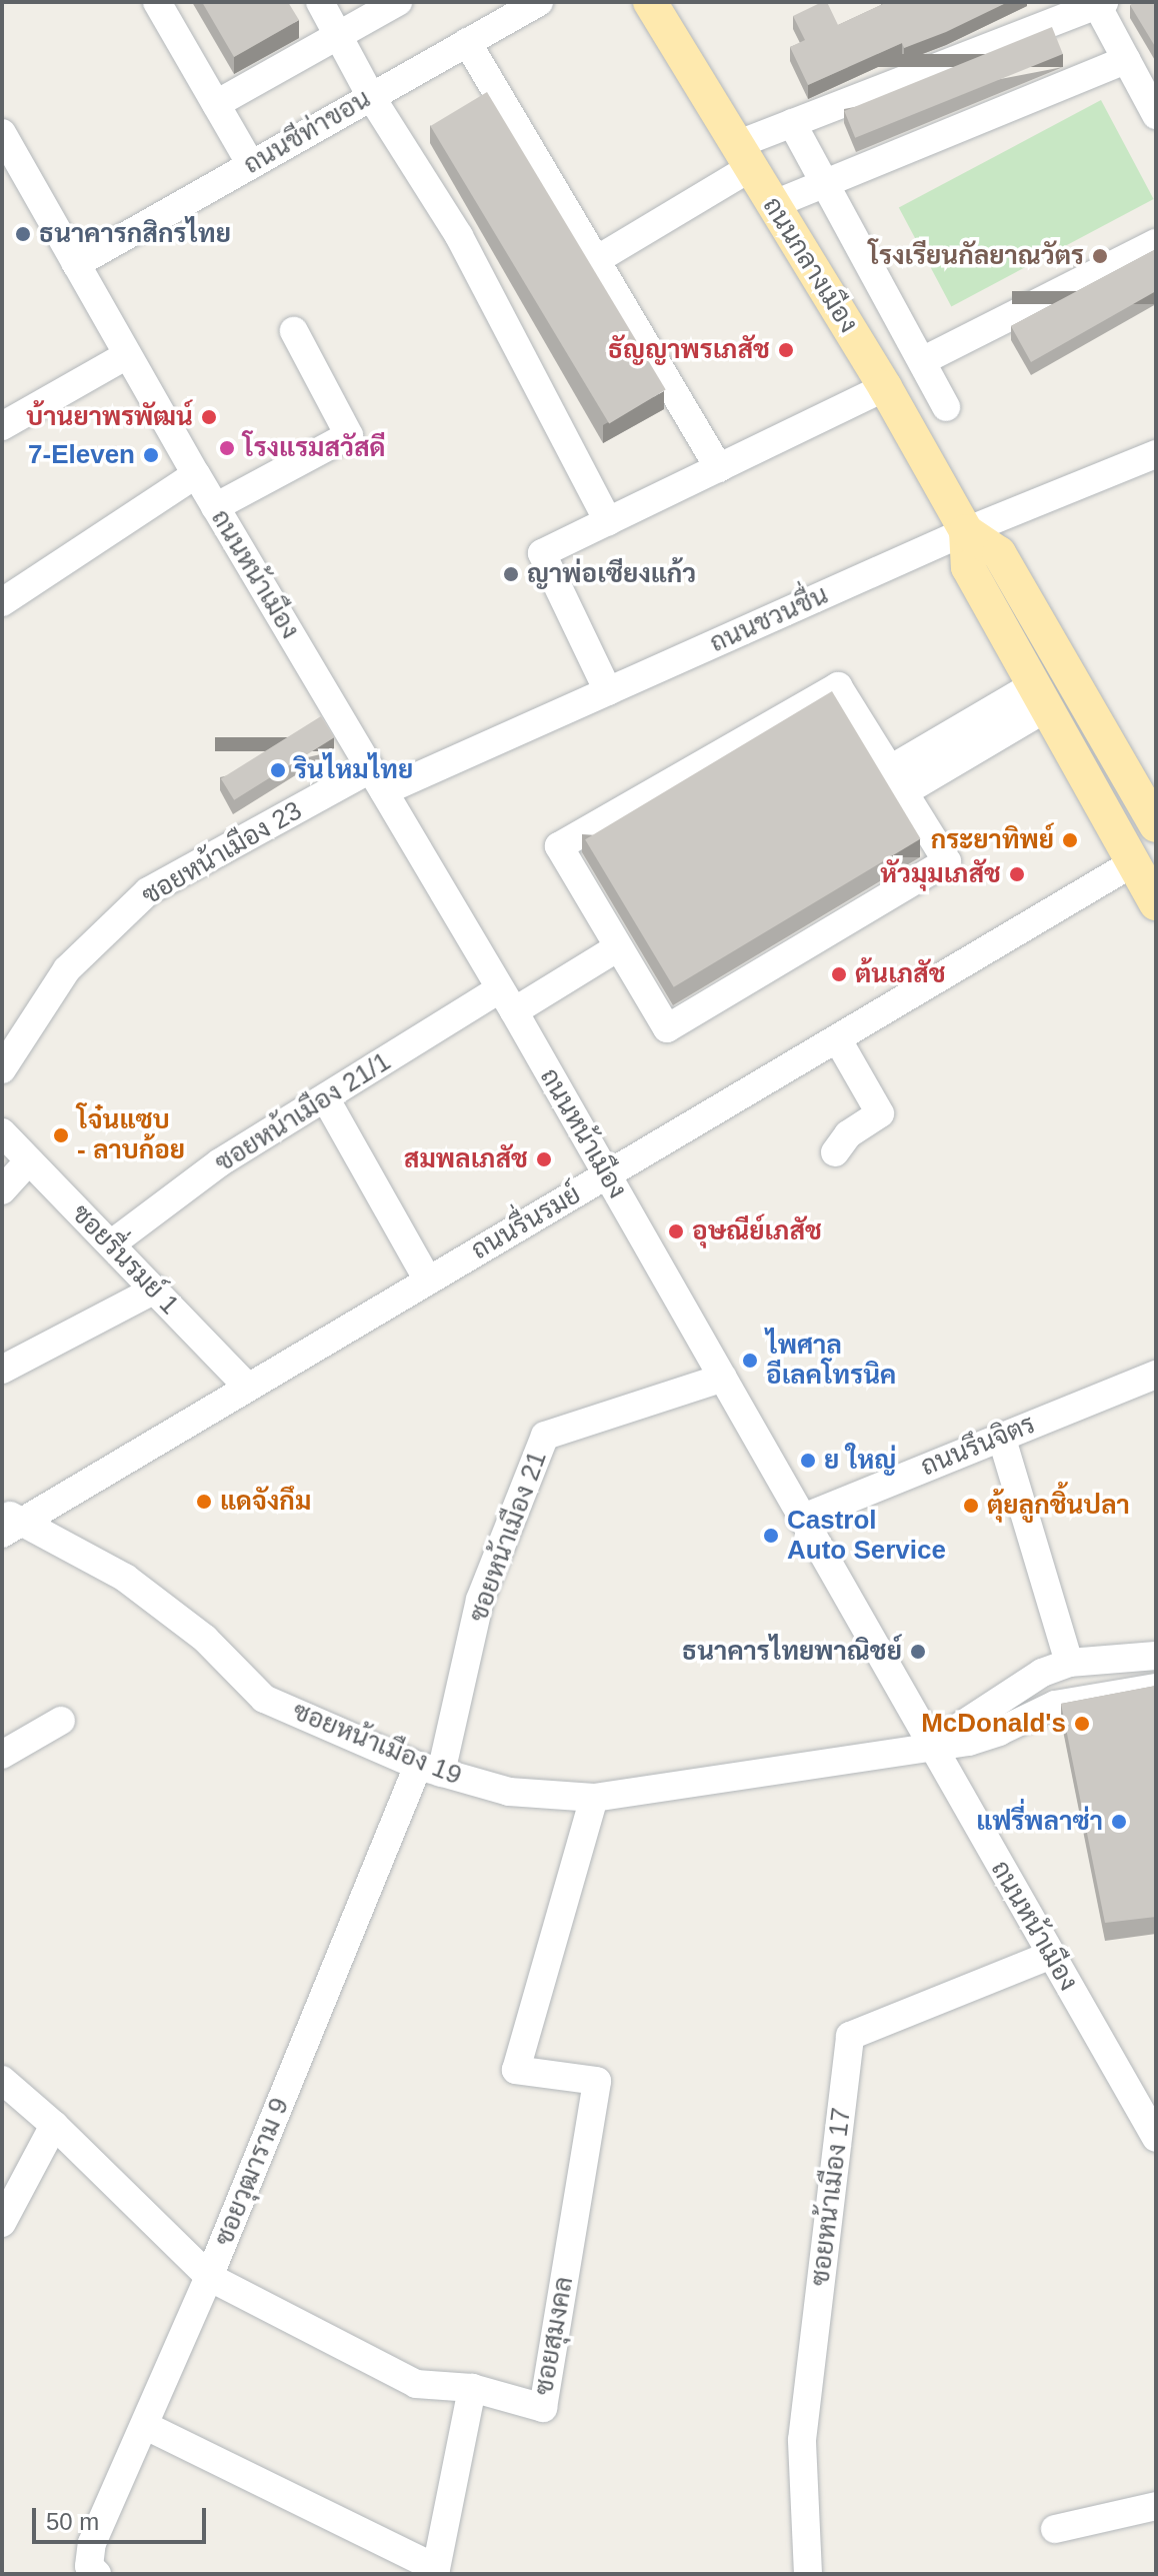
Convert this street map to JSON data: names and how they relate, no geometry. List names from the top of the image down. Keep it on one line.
{"streets":{"main road":["ถนนกลางเมือง"],"street":["ถนนชีท่าขอน","ถนนหน้าเมือง","ถนนชวนชื่น","ซอยหน้าเมือง 23","ซอยหน้าเมือง 21/1","ถนนรื่นรมย์","ซอยรื่นรมย์ 1","ถนนรึนจิตร","ซอยหน้าเมือง 21","ซอยหน้าเมือง 19","ซอยวุฒาราม 9","ซอยหน้าเมือง 17","ซอยสุมงคล"]},"crossings":[["ถนนชีท่าขอน","ถนนหน้าเมือง"],["ถนนกลางเมือง","ถนนชวนชื่น"],["ถนนกลางเมือง","ถนนรื่นรมย์"],["ถนนหน้าเมือง","ถนนชวนชื่น"],["ถนนหน้าเมือง","ซอยหน้าเมือง 23"],["ถนนหน้าเมือง","ซอยหน้าเมือง 21/1"],["ถนนหน้าเมือง","ถนนรื่นรมย์"],["ถนนหน้าเมือง","ถนนรึนจิตร"],["ถนนหน้าเมือง","ซอยหน้าเมือง 21"],["ถนนหน้าเมือง","ซอยหน้าเมือง 19"],["ถนนหน้าเมือง","ซอยหน้าเมือง 17"],["ถนนชวนชื่น","ซอยหน้าเมือง 23"],["ซอยหน้าเมือง 21/1","ซอยรื่นรมย์ 1"],["ถนนรื่นรมย์","ซอยรื่นรมย์ 1"],["ถนนรื่นรมย์","ซอยหน้าเมือง 19"],["ซอยหน้าเมือง 21","ซอยหน้าเมือง 19"],["ซอยหน้าเมือง 21","ซอยวุฒาราม 9"],["ซอยหน้าเมือง 19","ซอยวุฒาราม 9"],["ซอยหน้าเมือง 19","ซอยสุมงคล"],["ซอยวุฒาราม 9","ซอยสุมงคล"]],"places":["ธนาคารกสิกรไทย","โรงเรียนกัลยาณวัตร","ธัญญาพรเภสัช","บ้านยาพรพัฒน์","โรงแรมสวัสดี","7-Eleven","ญาพ่อเซียงแก้ว","รินไหมไทย","กระยาทิพย์","หัวมุมเภสัช","ต้นเภสัช","โจ๋นแซบ - ลาบก้อย","สมพลเภสัช","อุษณีย์เภสัช","ไพศาล อีเลคโทรนิค","ย ใหญ่","แดจังกึม","ตุ้ยลูกชิ้นปลา","Castrol Auto Service","ธนาคารไทยพาณิชย์","McDonald's","แฟรี่พลาซ่า"],"scale_bar":"50 m"}
